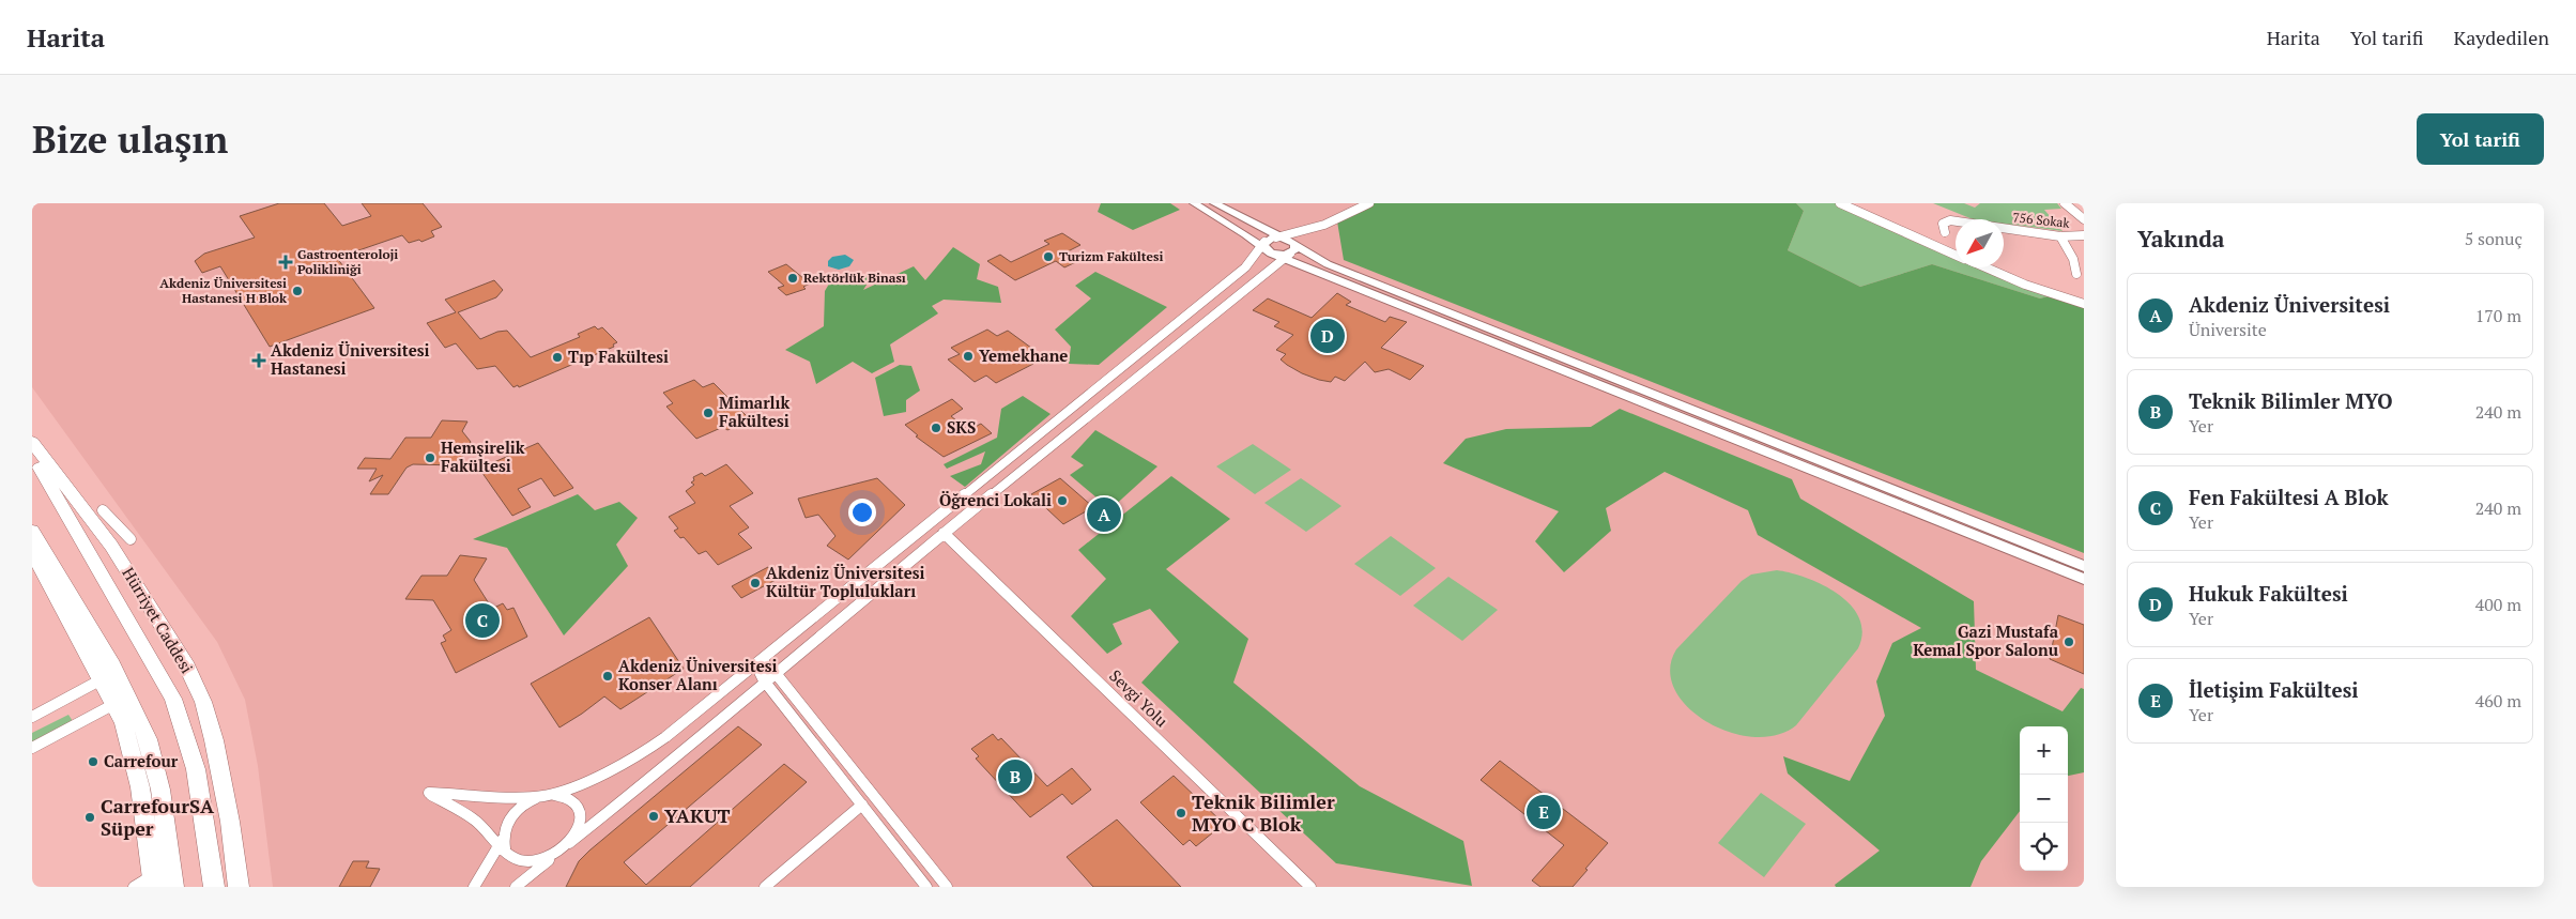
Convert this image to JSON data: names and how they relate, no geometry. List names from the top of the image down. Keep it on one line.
{"streets":{"highway":["Hürriyet Caddesi"],"street":["756 Sokak","Sevgi Yolu"]},"places":{"other":["Turizm Fakültesi","Rektörlük Binası","Akdeniz Üniversitesi Hastanesi H Blok","Yemekhane","Tıp Fakültesi","Mimarlık Fakültesi","SKS","Hemşirelik Fakültesi","Öğrenci Lokali","Akdeniz Üniversitesi Kültür Toplulukları","Gazi Mustafa Kemal Spor Salonu","Akdeniz Üniversitesi Konser Alanı","Carrefour","Teknik Bilimler MYO C Blok","YAKUT","CarrefourSA Süper"],"health":["Gastroenteroloji Polikliniği","Akdeniz Üniversitesi Hastanesi"]},"north":"bottom left","page":{"header":"Harita","nav":["Harita","Yol tarifi","Kaydedilen"],"buttons":"Yol tarifi","title":"Bize ulaşın","heading":["Yakında","5 sonuç"],"list":[{"mark":"A","name":"Akdeniz Üniversitesi","note":"Üniversite","value":"170 m"},{"mark":"B","name":"Teknik Bilimler MYO","note":"Yer","value":"240 m"},{"mark":"C","name":"Fen Fakültesi A Blok","note":"Yer","value":"240 m"},{"mark":"D","name":"Hukuk Fakültesi","note":"Yer","value":"400 m"},{"mark":"E","name":"İletişim Fakültesi","note":"Yer","value":"460 m"}],"pins":["D","A","C","B","E"],"map_buttons":["+","−"]}}
